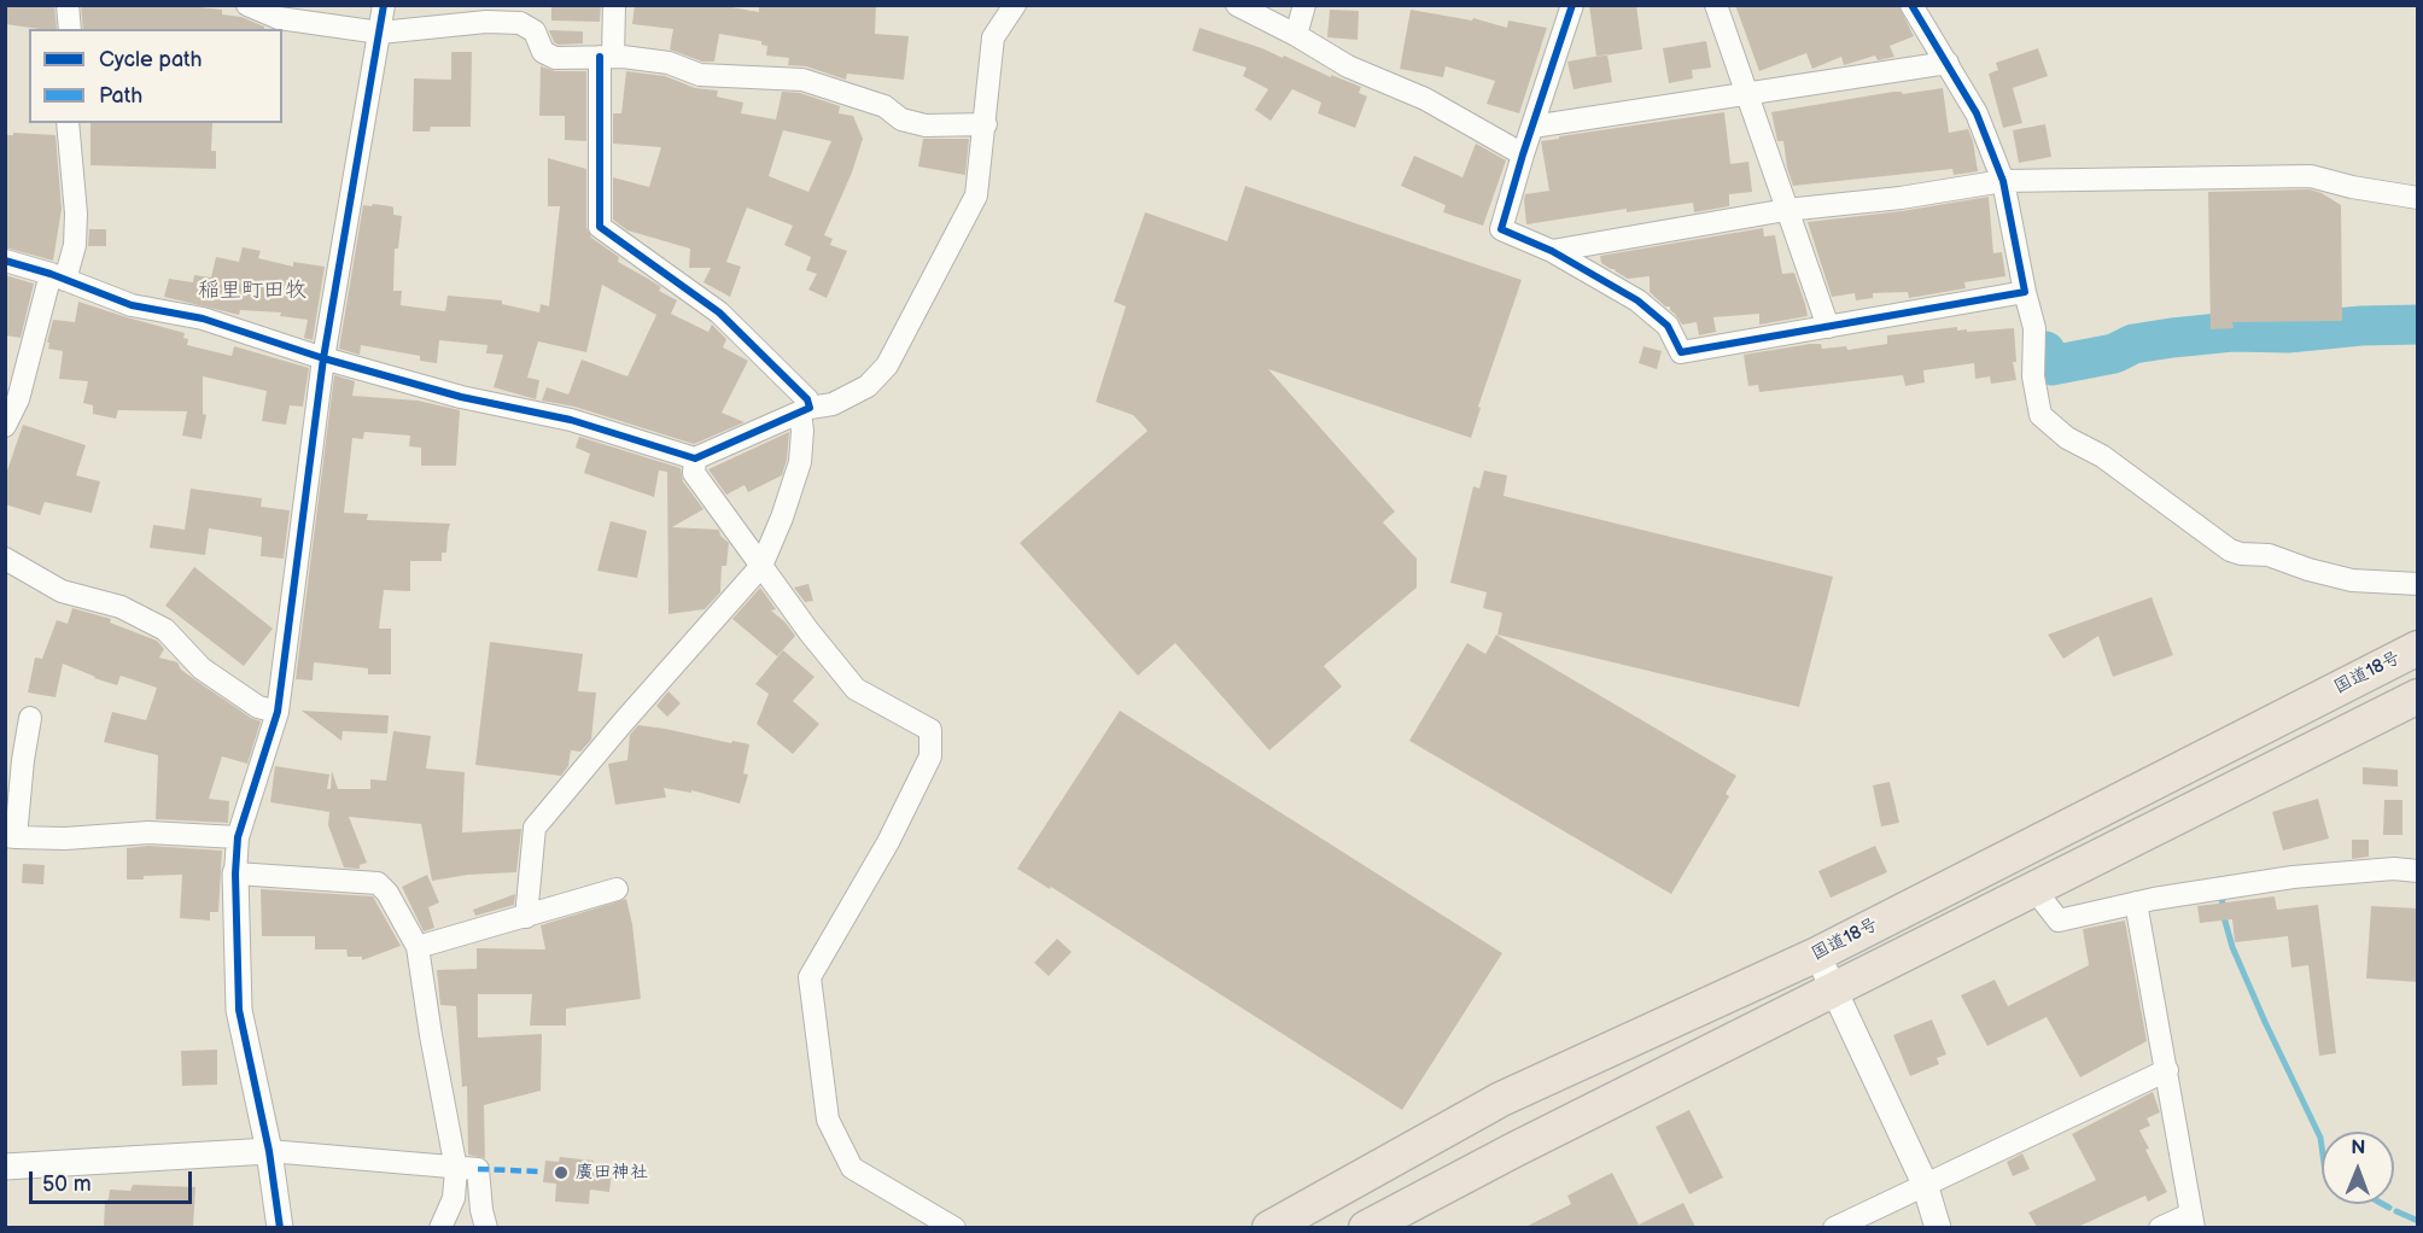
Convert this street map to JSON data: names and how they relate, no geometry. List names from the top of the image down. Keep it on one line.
{"streets":{"highway":["国道18号"]},"districts":["稲里町田牧"],"places":["廣田神社"],"legend":["Cycle path","Path"],"scale_bar":"50 m","north":"top"}
